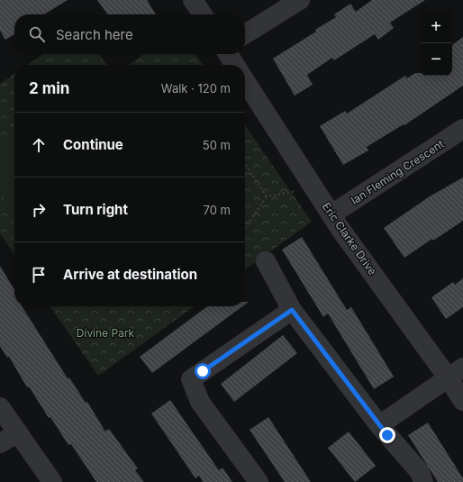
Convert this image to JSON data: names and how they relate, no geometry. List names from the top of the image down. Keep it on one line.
{"streets":{"street":["Ian Fleming Crescent","Eric Clarke Drive"]},"crossings":[["Ian Fleming Crescent","Eric Clarke Drive"]],"parks":["Divine Park"],"page":{"map_buttons":["+","−"],"search":"Search here","heading":["2 min","Walk · 120 m"],"list":[["Continue","50 m"],["Turn right","70 m"],"Arrive at destination"]}}
